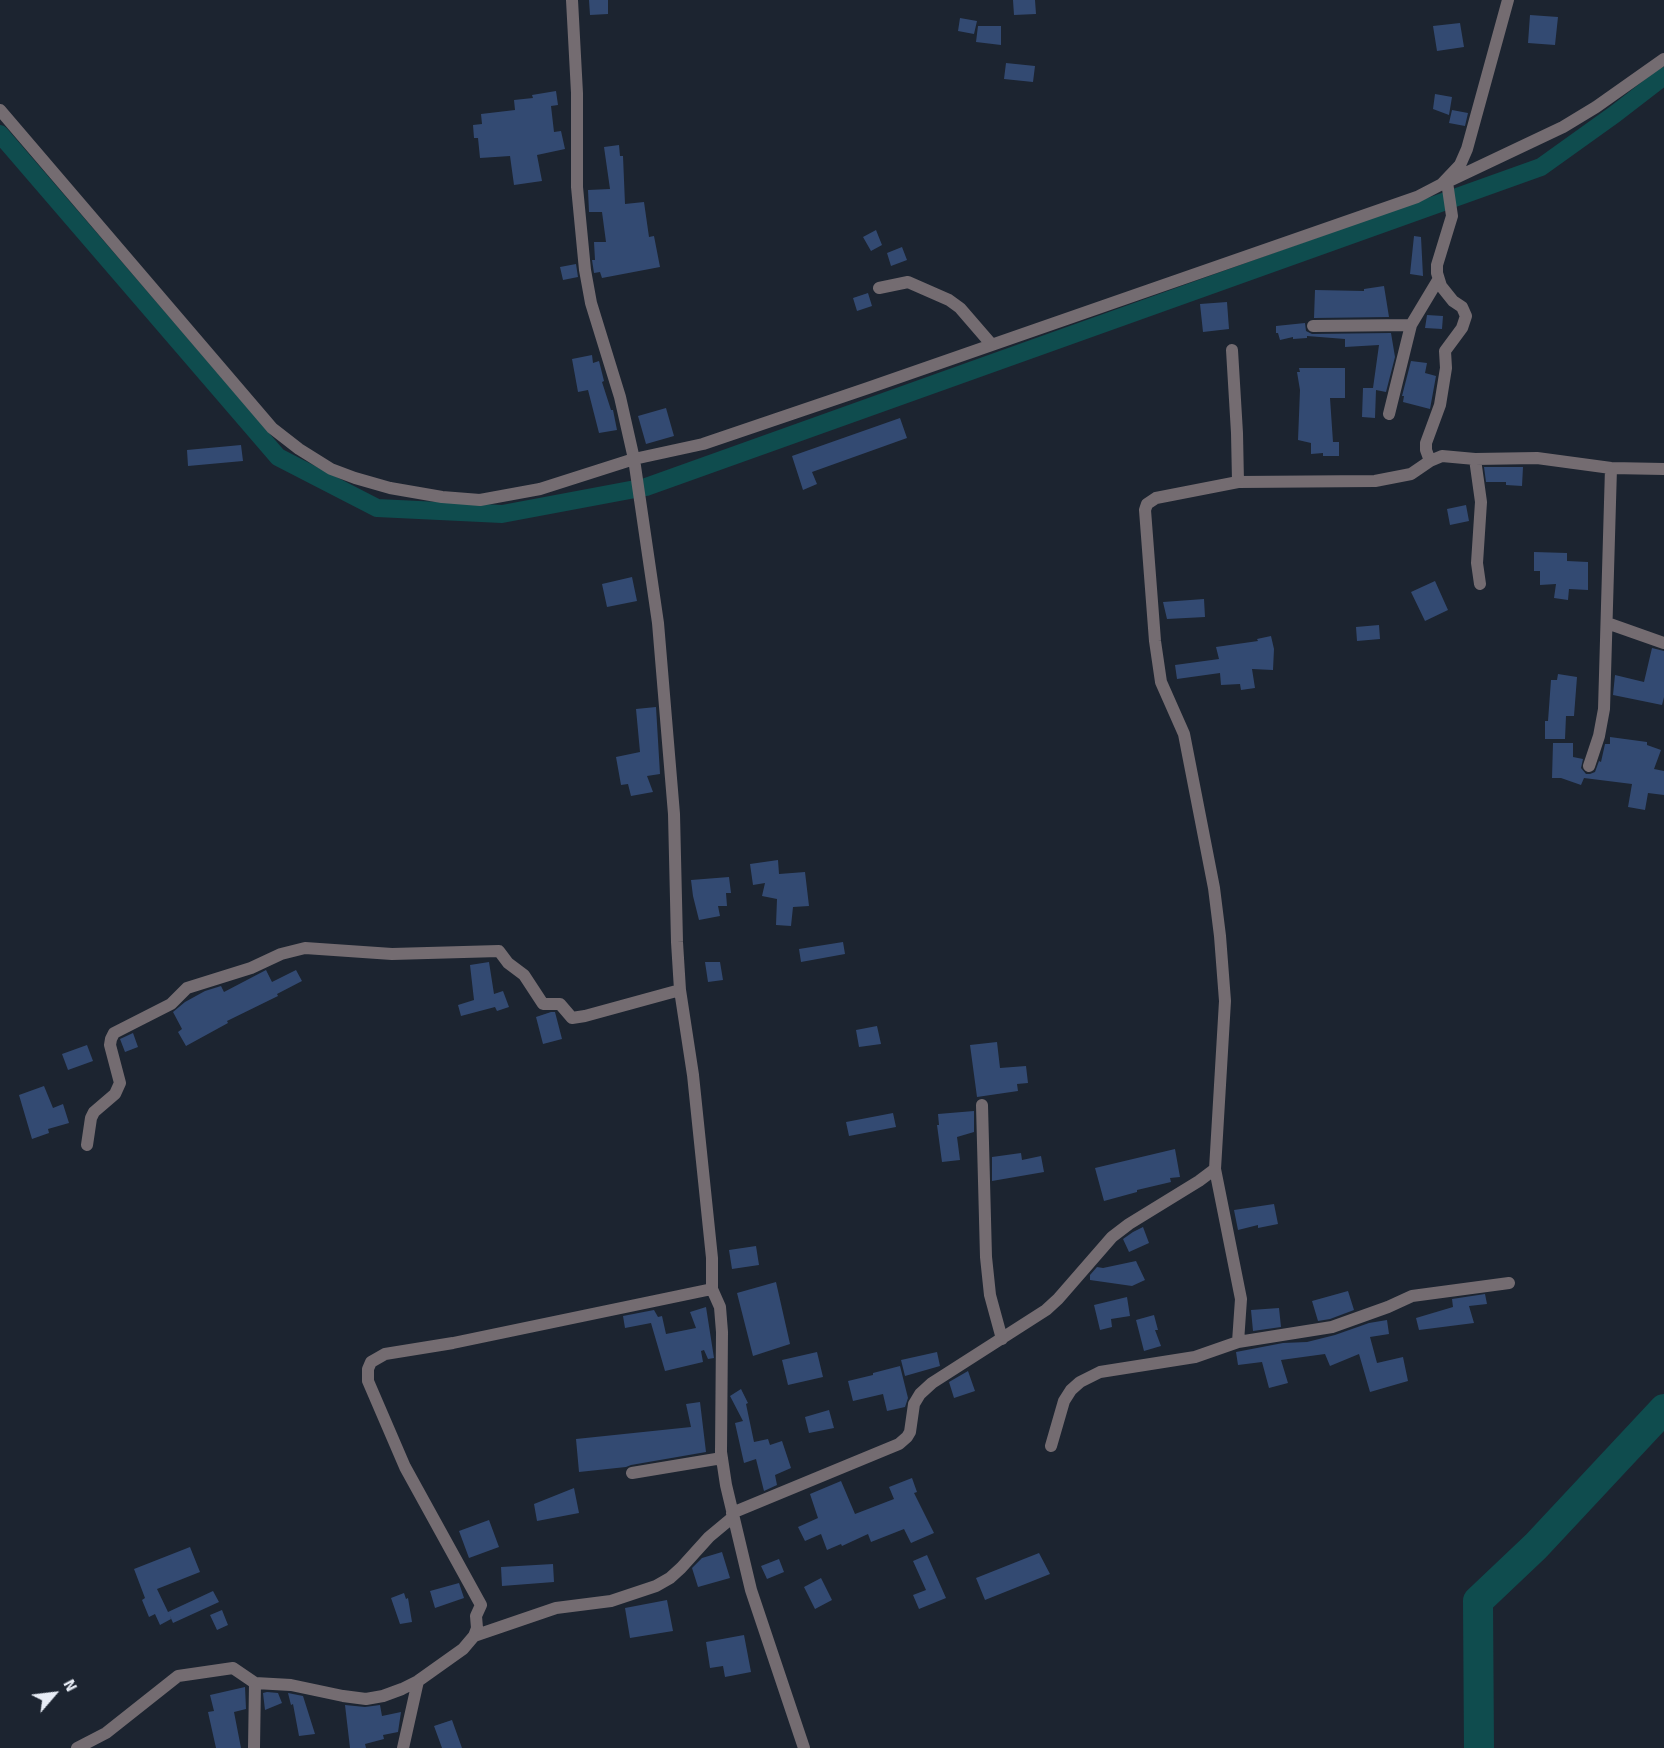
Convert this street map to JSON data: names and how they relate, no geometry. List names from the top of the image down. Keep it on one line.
{"north":"top right"}
